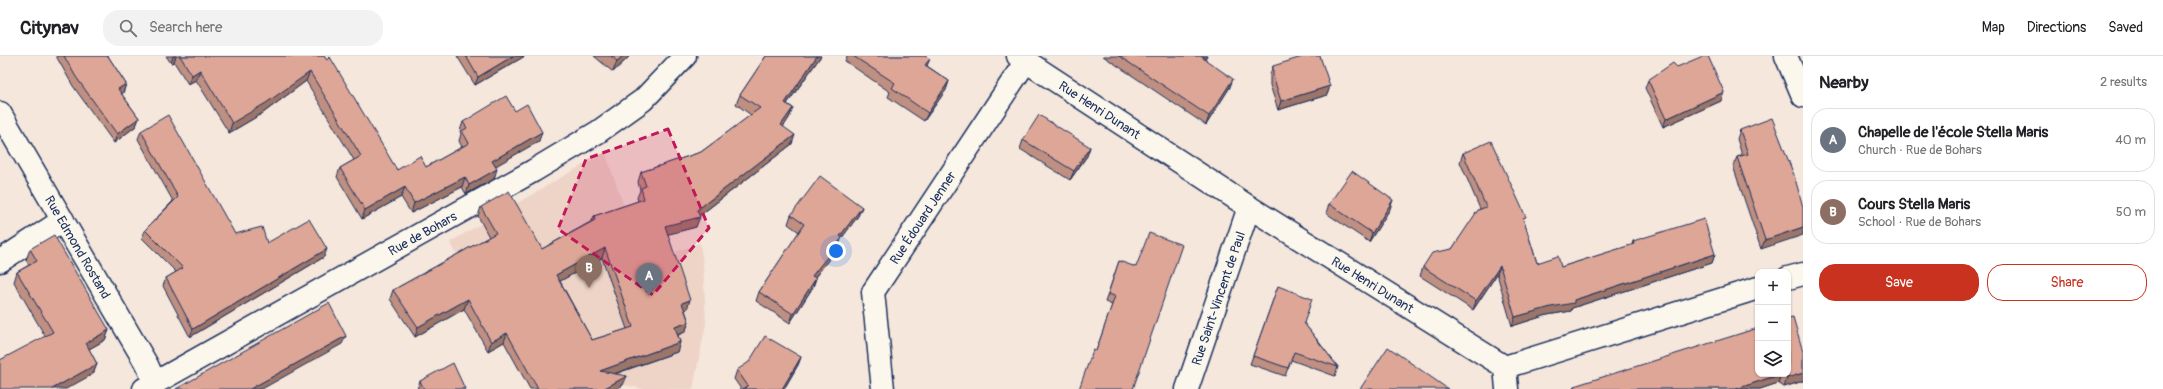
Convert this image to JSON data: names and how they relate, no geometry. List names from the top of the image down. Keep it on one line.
{"streets":{"street":["Rue Henri Dunant","Rue Édouard Jenner","Rue de Bohars","Rue Edmond Rostand","Rue Saint-Vincent de Paul"]},"crossings":[["Rue Henri Dunant","Rue Édouard Jenner"],["Rue Henri Dunant","Rue Saint-Vincent de Paul"],["Rue de Bohars","Rue Edmond Rostand"]],"page":{"header":"Citynav","search":"Search here","nav":["Map","Directions","Saved"],"heading":["Nearby","2 results"],"list":[{"mark":"A","name":"Chapelle de l'école Stella Maris","note":"Church · Rue de Bohars","value":"40 m"},{"mark":"B","name":"Cours Stella Maris","note":"School · Rue de Bohars","value":"50 m"}],"buttons":["Save","Share"],"pins":["B","A"],"map_buttons":["+","−"]}}
